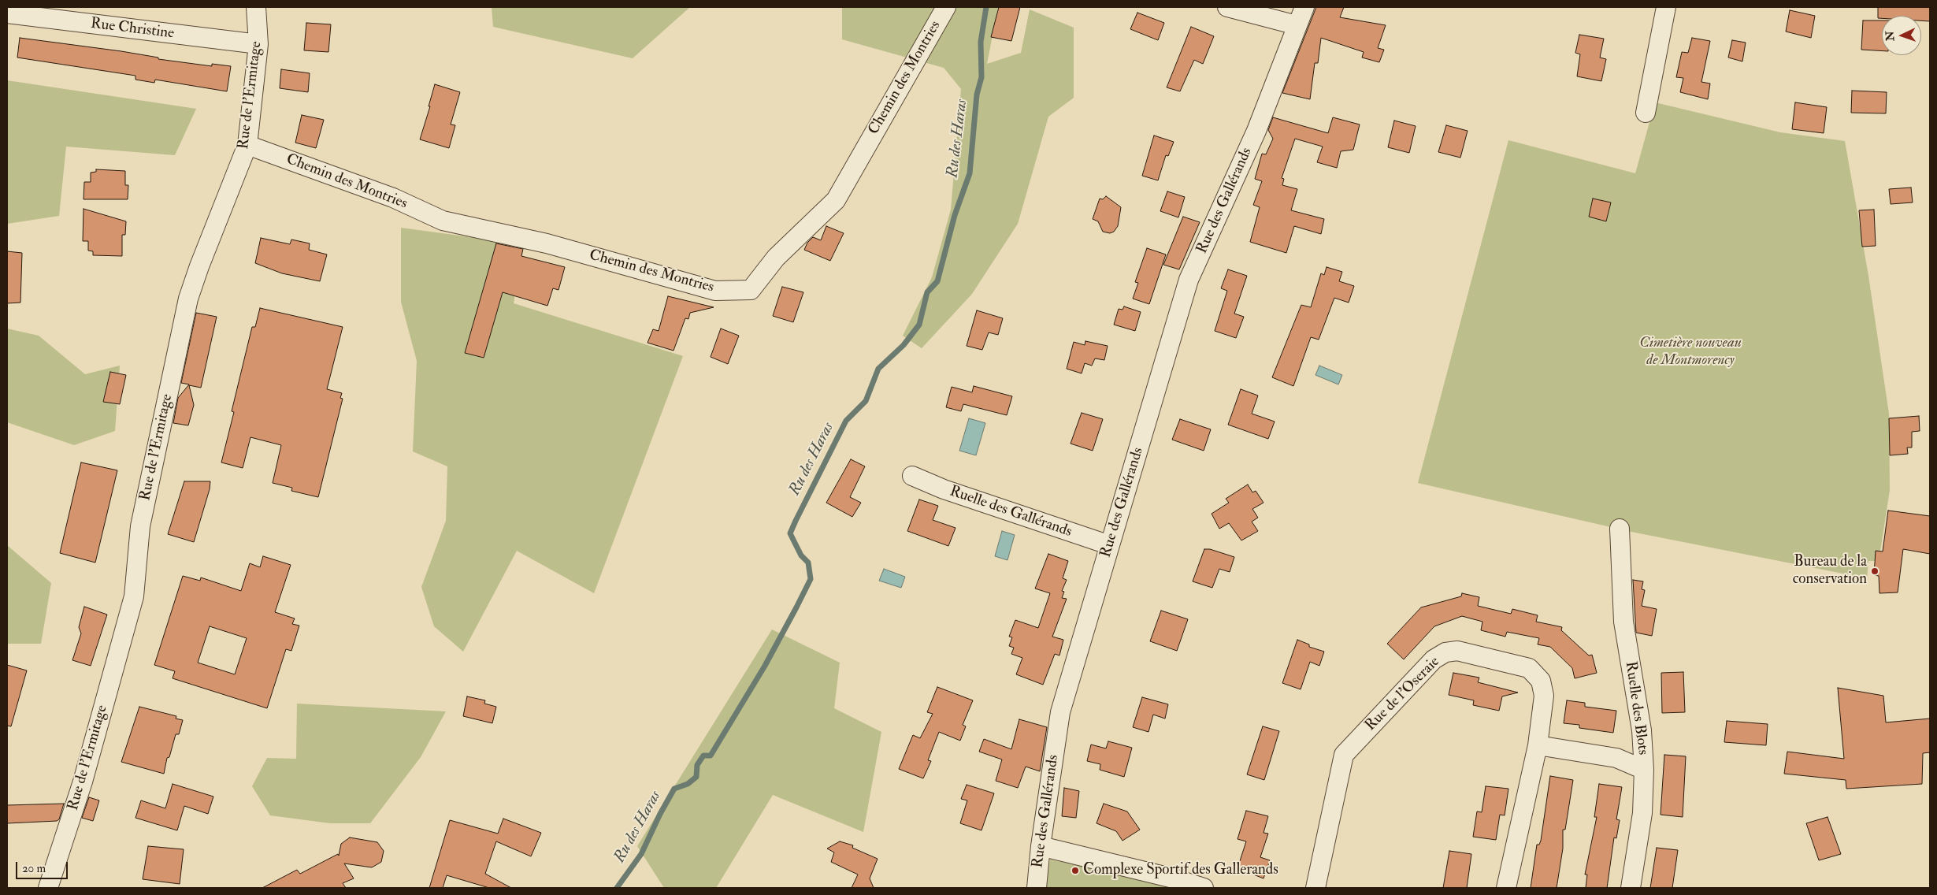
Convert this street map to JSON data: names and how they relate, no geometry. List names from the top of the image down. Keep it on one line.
{"streets":{"street":["Rue Christine","Chemin des Montries","Rue de l'Ermitage","Rue des Gallérands","Ruelle des Gallérands","Rue de l'Oseraie","Ruelle des Blots"]},"crossings":[["Rue Christine","Rue de l'Ermitage"],["Chemin des Montries","Rue de l'Ermitage"],["Rue des Gallérands","Ruelle des Gallérands"]],"water":["Ru des Haras"],"parks":["Cimetière nouveau de Montmorency"],"places":["Bureau de la conservation","Complexe Sportif des Gallerands"],"scale_bar":"20 m","north":"left"}
